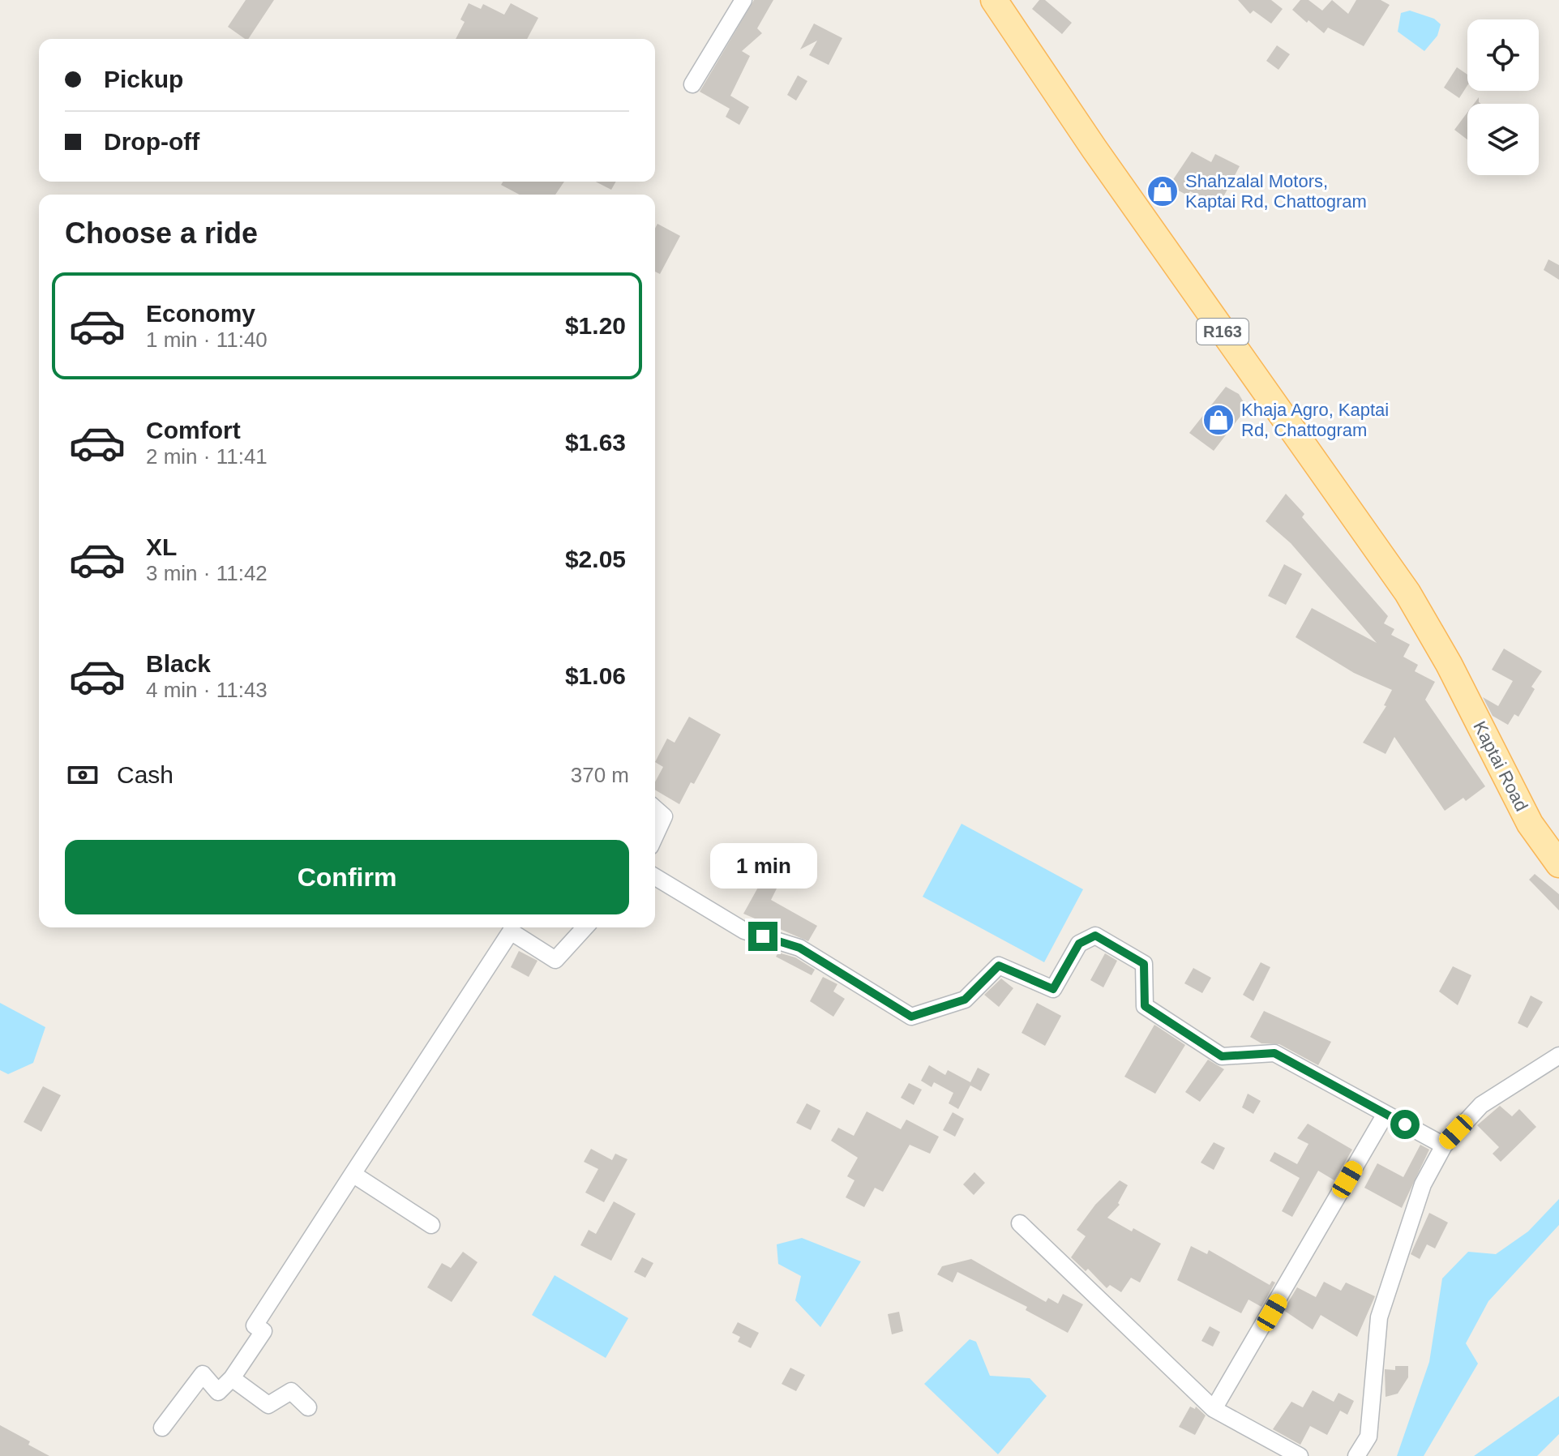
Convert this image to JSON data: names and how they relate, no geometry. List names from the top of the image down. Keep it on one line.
{"streets":{"main road":["R163","Kaptai Road"]},"places":{"shop":["Shahzalal Motors, Kaptai Rd, Chattogram","Khaja Agro, Kaptai Rd, Chattogram"]},"page":{"banner":["Pickup","Drop-off"],"heading":"Choose a ride","list":[{"name":"Economy","note":"1 min · 11:40","value":"$1.20"},{"name":"Comfort","note":"2 min · 11:41","value":"$1.63"},{"name":"XL","note":"3 min · 11:42","value":"$2.05"},{"name":"Black","note":"4 min · 11:43","value":"$1.06"}],"pay":["Cash","370 m"],"buttons":"Confirm","bubble":"1 min"}}
